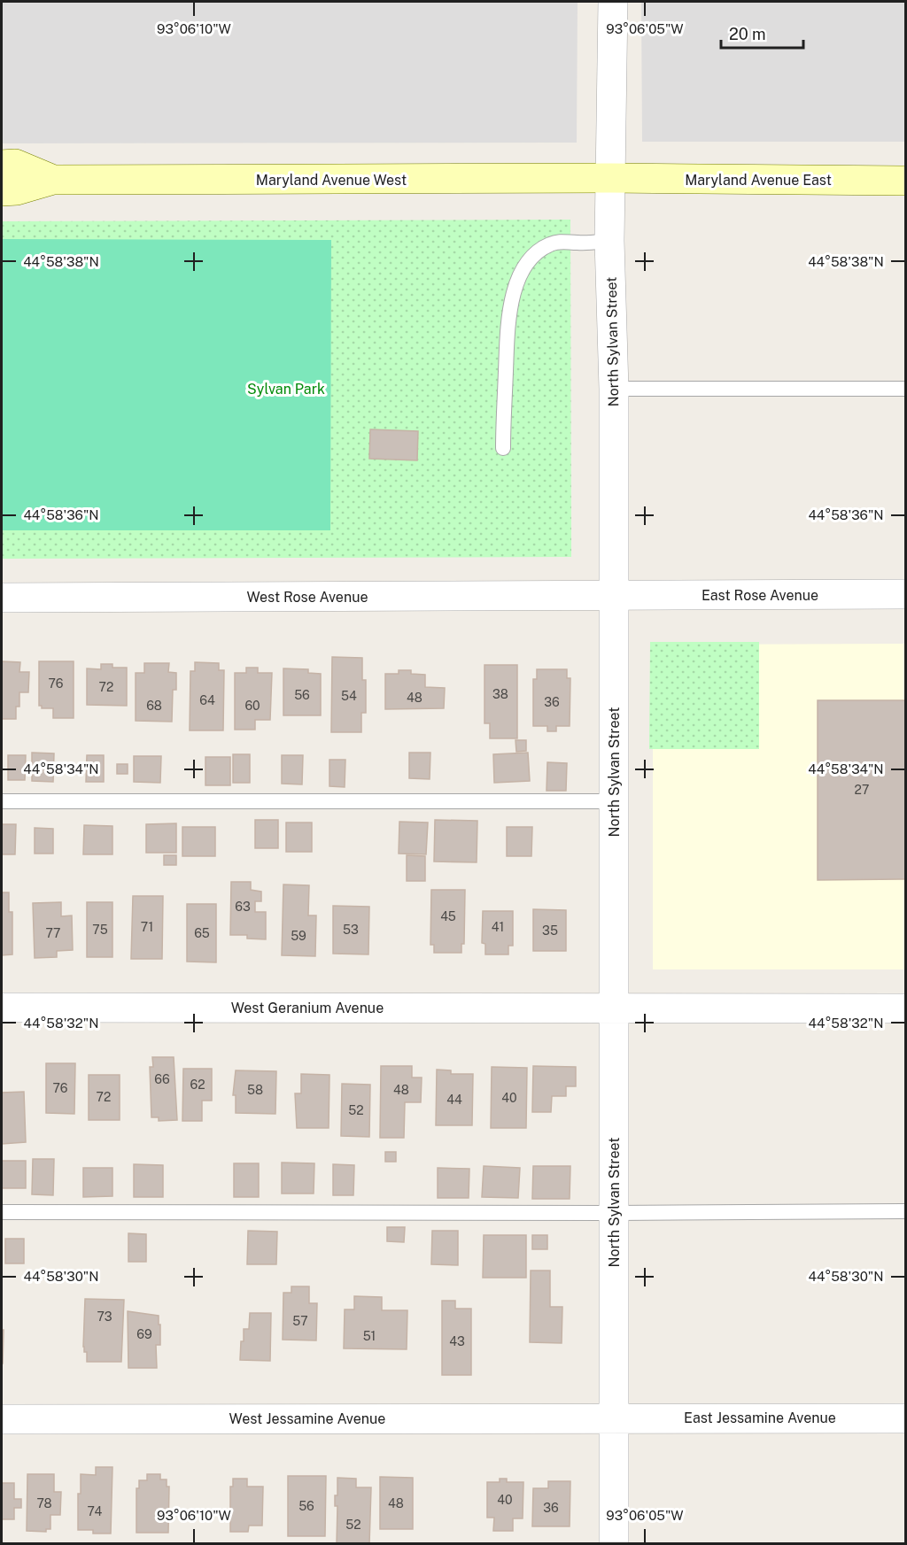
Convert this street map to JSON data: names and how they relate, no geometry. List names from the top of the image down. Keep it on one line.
{"streets":{"main road":["Maryland Avenue West","Maryland Avenue East"],"street":["North Sylvan Street","East Rose Avenue","West Rose Avenue","West Geranium Avenue","East Jessamine Avenue","West Jessamine Avenue"]},"crossings":[["Maryland Avenue West","Maryland Avenue East"],["Maryland Avenue West","North Sylvan Street"],["Maryland Avenue East","North Sylvan Street"],["North Sylvan Street","East Rose Avenue"],["North Sylvan Street","West Rose Avenue"],["North Sylvan Street","West Geranium Avenue"],["North Sylvan Street","East Jessamine Avenue"],["North Sylvan Street","West Jessamine Avenue"],["East Rose Avenue","West Rose Avenue"],["East Jessamine Avenue","West Jessamine Avenue"]],"parks":["Sylvan Park"],"house_numbers":["76","72","38","56","54","48","64","36","68","60","27","63","45","71","41","75","53","35","77","65","59","66","62","76","58","48","72","40","44","52","73","57","69","51","43","40","78","48","56","36","74","52"],"scale_bar":"20 m","coordinates":["93°06'10\"W","93°06'05\"W","44°58'38\"N","44°58'36\"N","44°58'34\"N","44°58'32\"N","44°58'30\"N"]}
